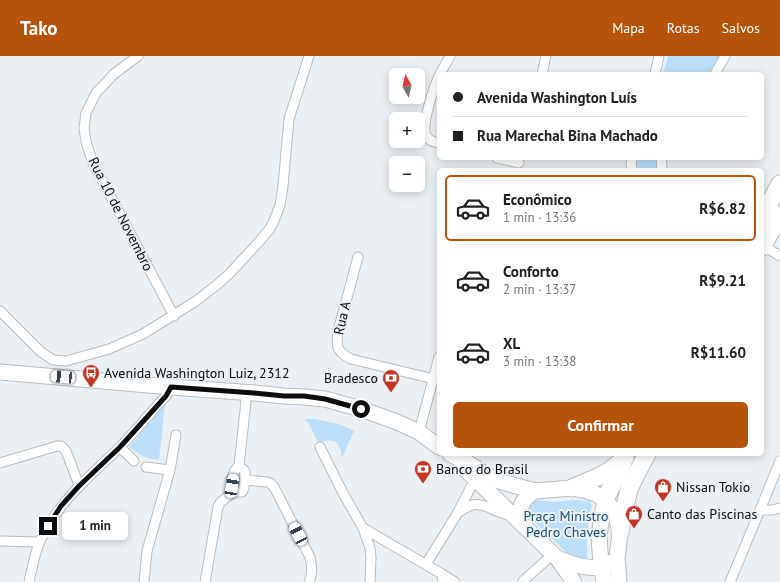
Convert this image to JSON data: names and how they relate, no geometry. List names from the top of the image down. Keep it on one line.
{"streets":{"street":["Rua 10 de Novembro","Rua A"]},"parks":["Praça Ministro Pedro Chaves"],"places":{"bus stop":["Avenida Washington Luiz, 2312"],"bank":["Bradesco","Banco do Brasil"],"shop":["Nissan Tokio","Canto das Piscinas"]},"north":"top","page":{"header":"Tako","nav":["Mapa","Rotas","Salvos"],"map_buttons":["+","−"],"banner":["Avenida Washington Luís","Rua Marechal Bina Machado"],"list":[{"name":"Econômico","note":"1 min · 13:36","value":"R$6.82"},{"name":"Conforto","note":"2 min · 13:37","value":"R$9.21"},{"name":"XL","note":"3 min · 13:38","value":"R$11.60"}],"buttons":"Confirmar","bubble":"1 min"}}
